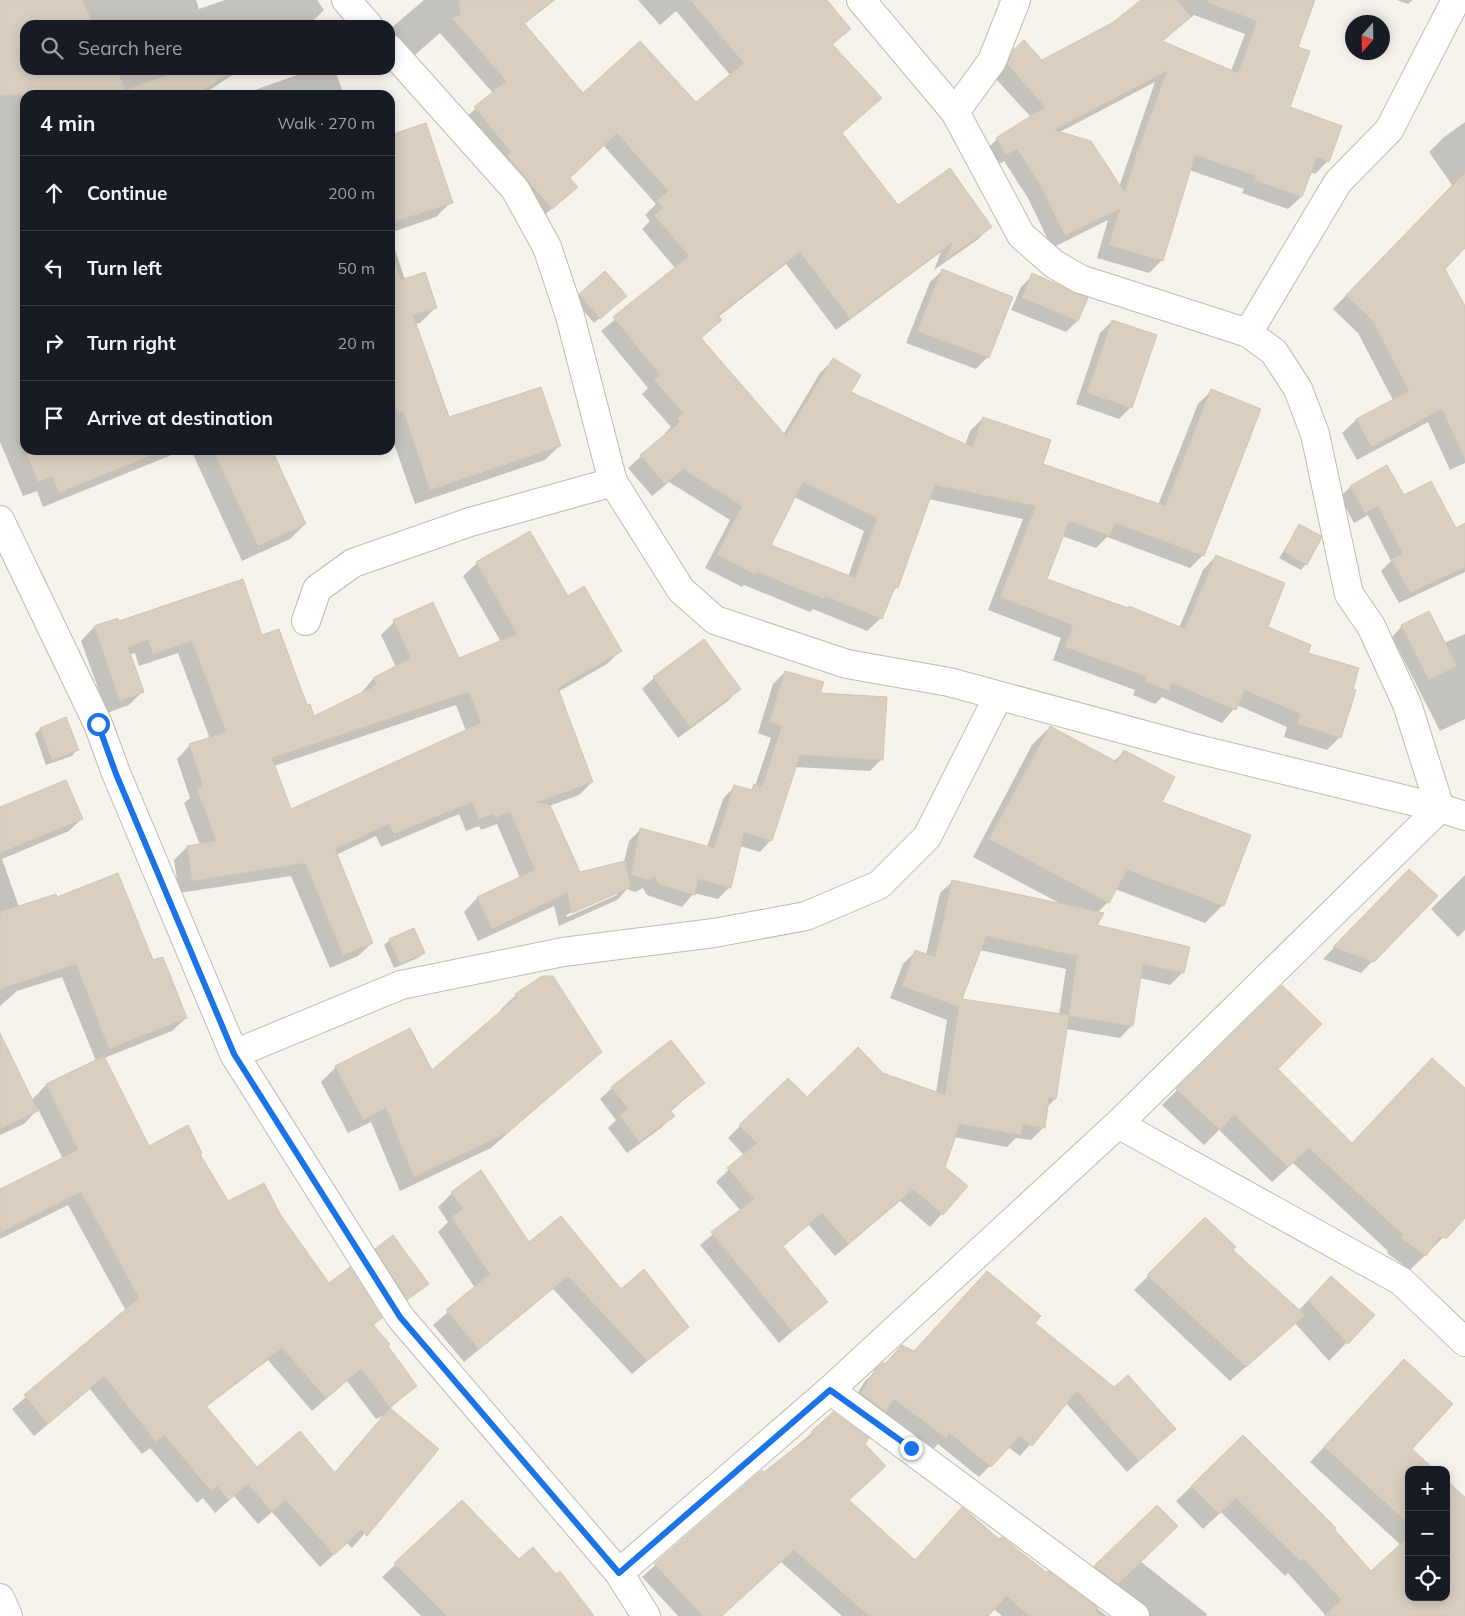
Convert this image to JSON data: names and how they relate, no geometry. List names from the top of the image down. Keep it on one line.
{"north":"bottom","page":{"search":"Search here","heading":["4 min","Walk · 270 m"],"list":[["Continue","200 m"],["Turn left","50 m"],["Turn right","20 m"],"Arrive at destination"],"map_buttons":["+","−"]}}
